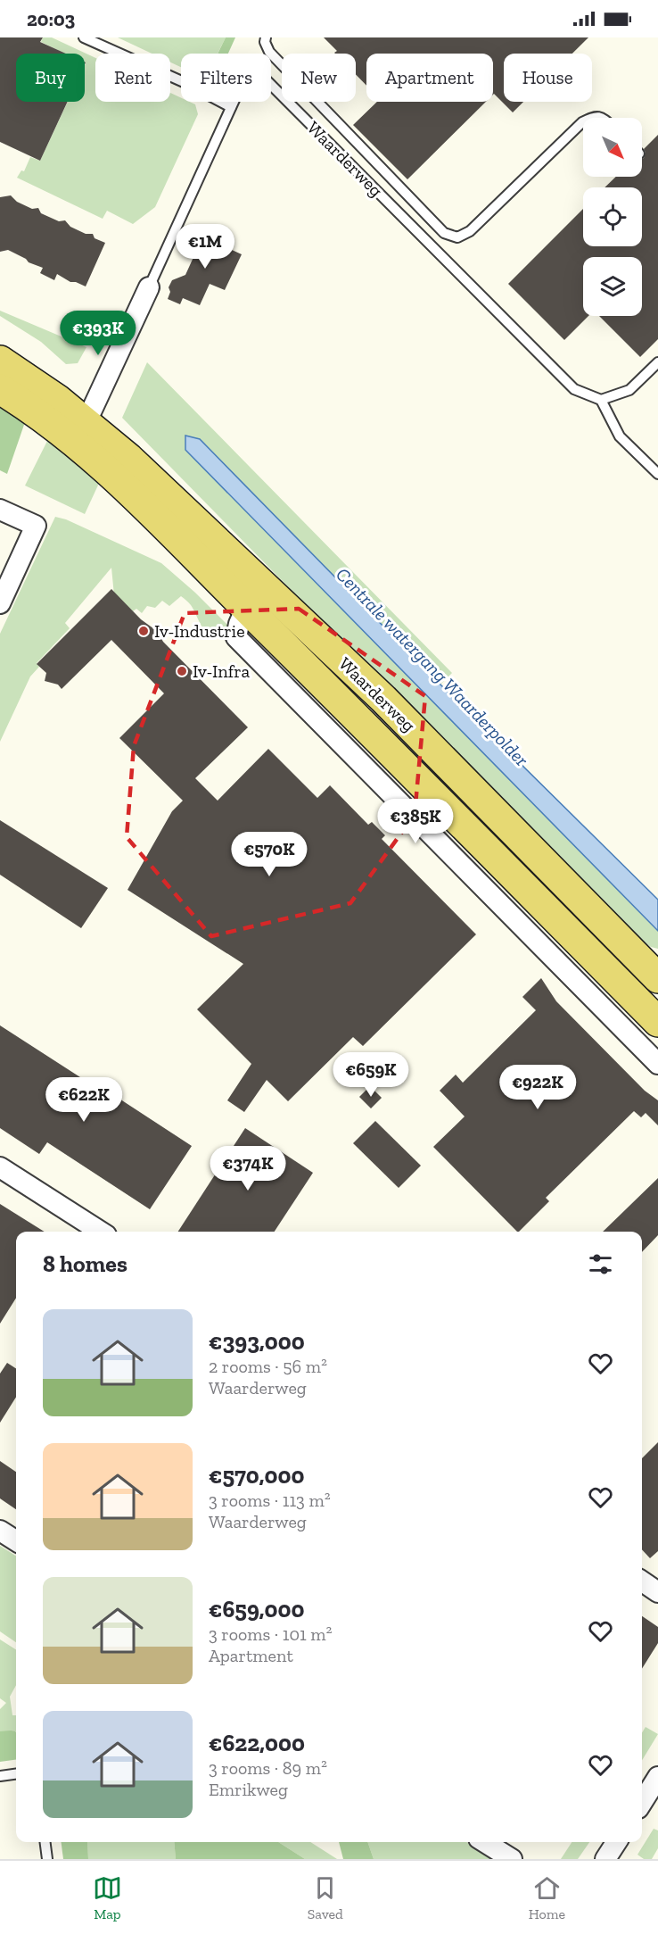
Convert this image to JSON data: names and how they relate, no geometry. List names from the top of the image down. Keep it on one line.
{"streets":{"main road":["Waarderweg"]},"water":["Centrale watergang Waarderpolder"],"places":["Iv-Industrie","Iv-Infra"],"north":"bottom right","page":{"status":"20:03","chip":["Buy","Rent","Filters","New","Apartment","House"],"price":["€1M","€393K","€385K","€570K","€659K","€922K","€622K","€374K"],"heading":"8 homes","list":[{"name":"€393,000","note":"2 rooms · 56 m² · Waarderweg"},{"name":"€570,000","note":"3 rooms · 113 m² · Waarderweg"},{"name":"€659,000","note":"3 rooms · 101 m² · Apartment"},{"name":"€622,000","note":"3 rooms · 89 m² · Emrikweg"}],"tabs":["Map","Saved","Home"]}}
